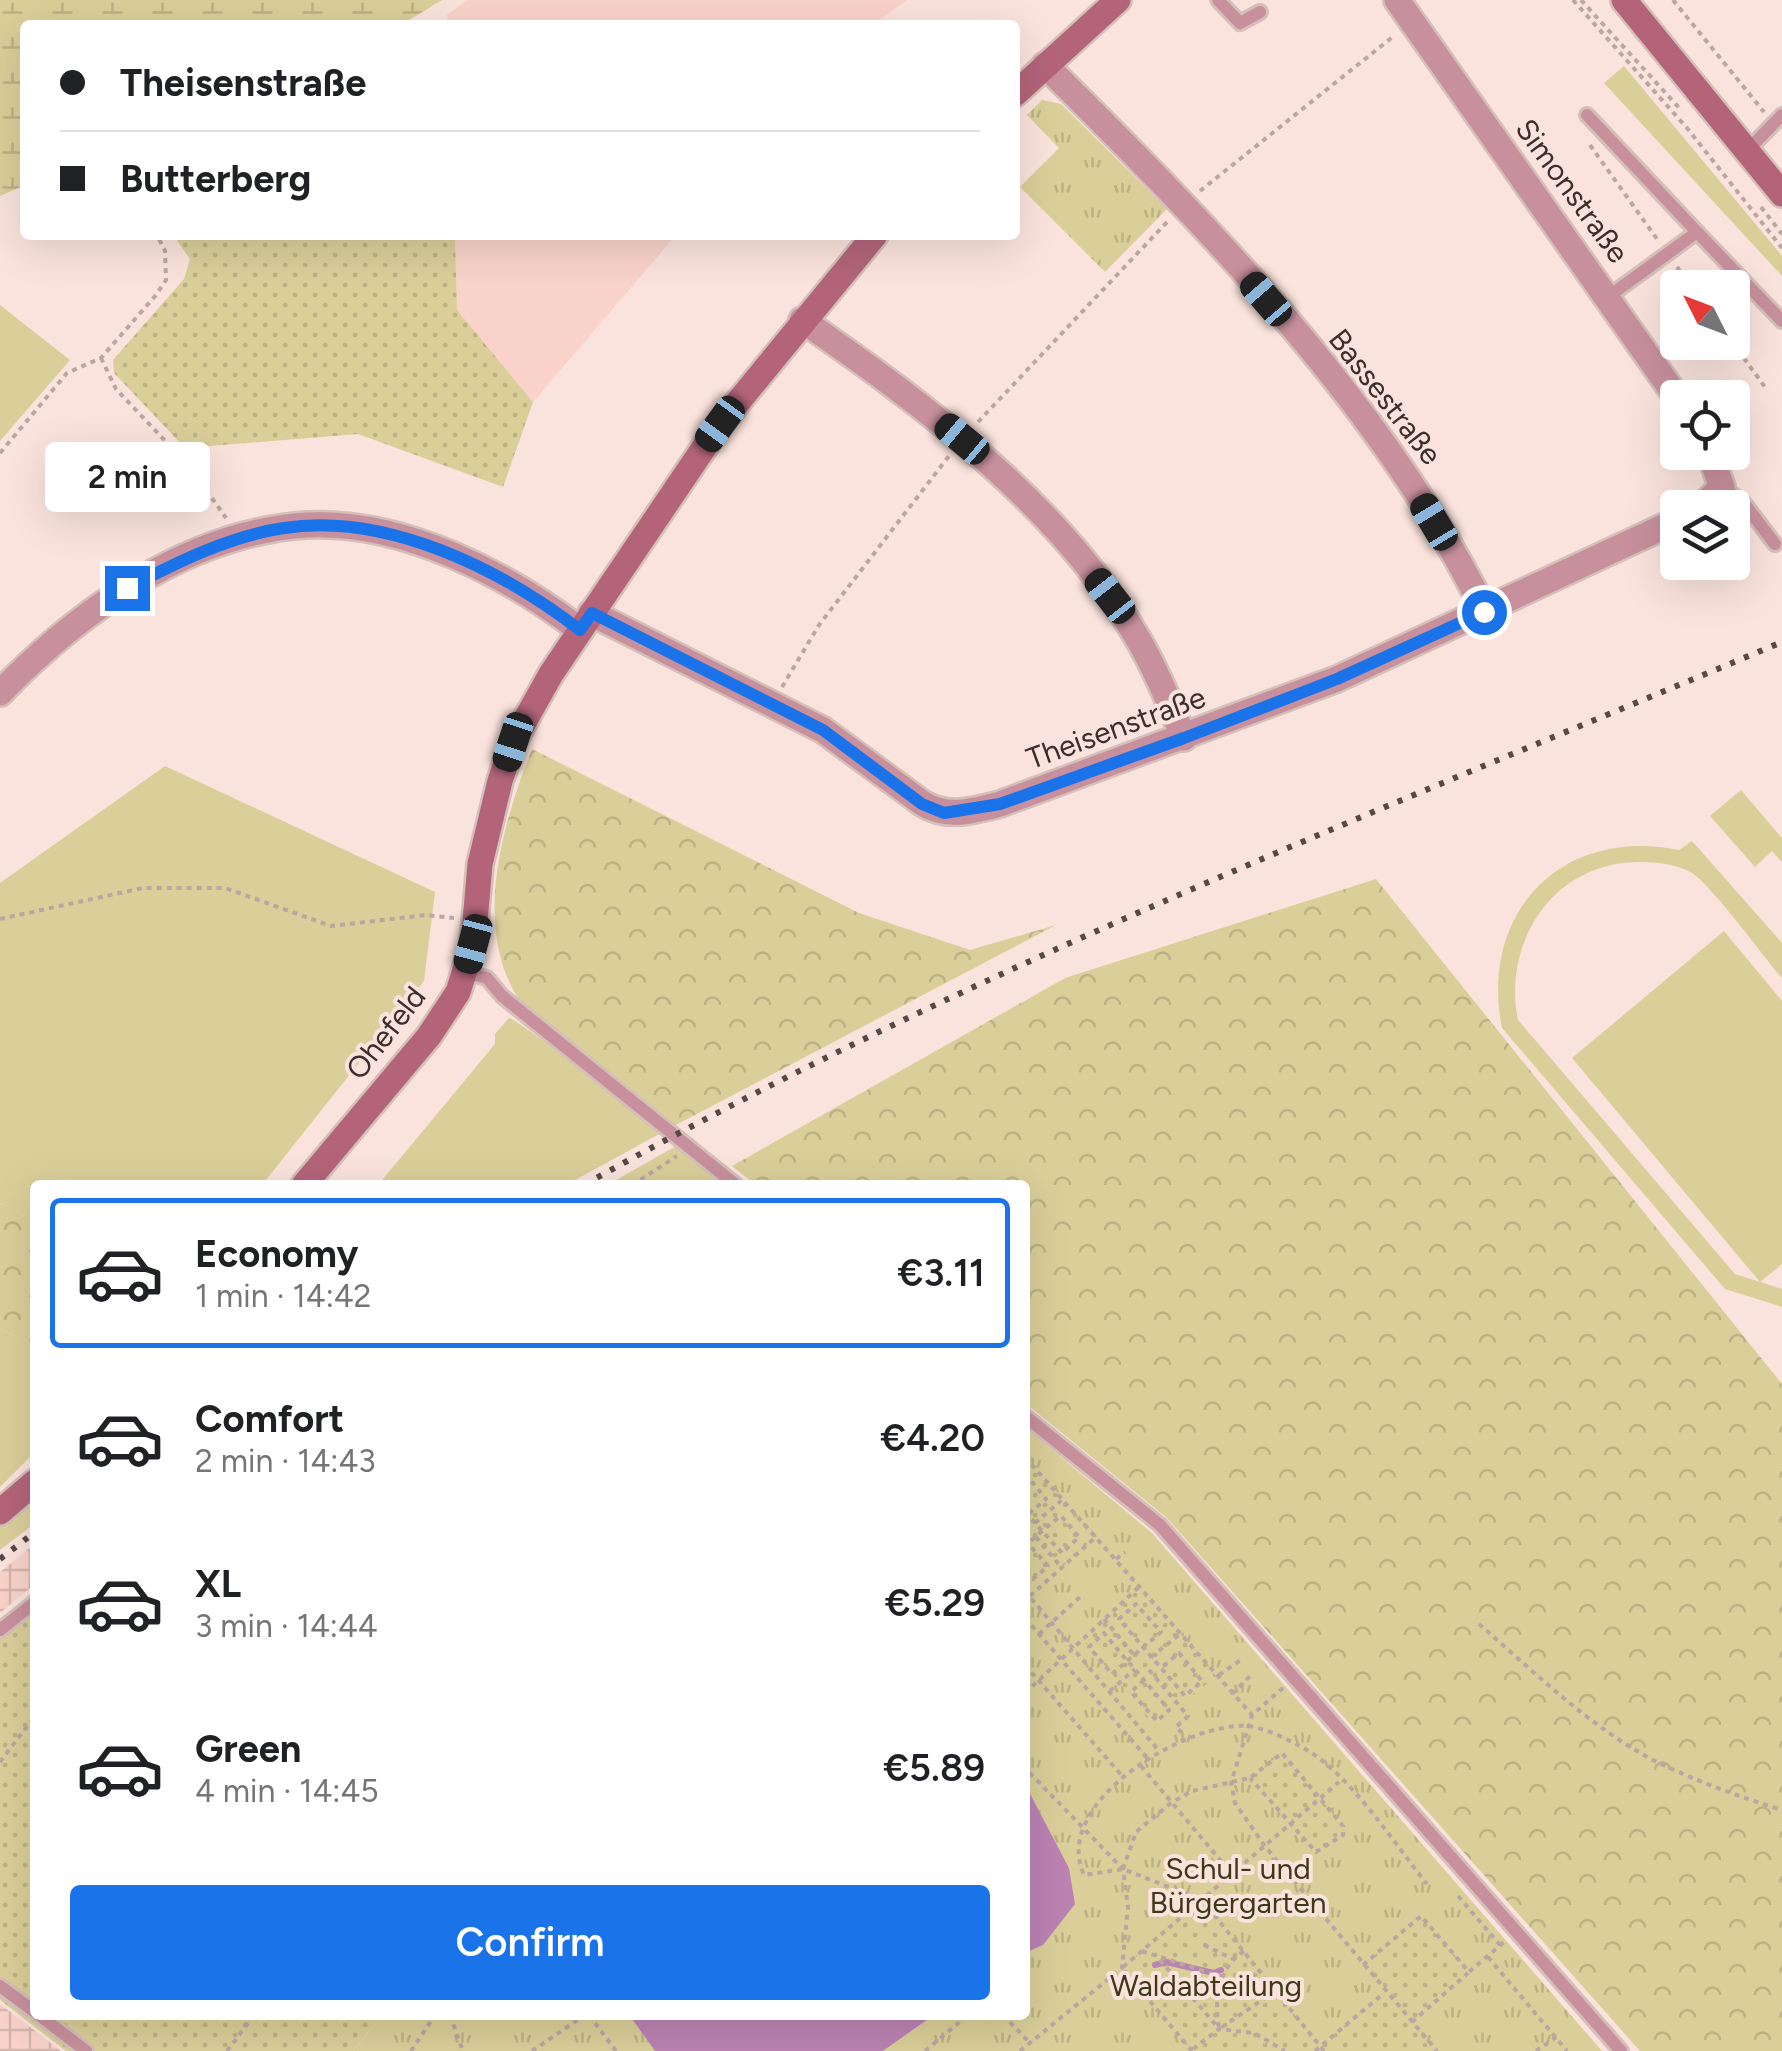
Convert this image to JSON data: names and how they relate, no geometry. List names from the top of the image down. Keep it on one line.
{"streets":{"street":["Simonstraße","Bassestraße","Theisenstraße","Ohefeld"]},"crossings":[["Bassestraße","Theisenstraße"],["Theisenstraße","Ohefeld"]],"parks":["Schul- und Bürgergarten","Waldabteilung"],"north":"top left","page":{"banner":["Theisenstraße","Butterberg"],"bubble":"2 min","list":[{"name":"Economy","note":"1 min · 14:42","value":"€3.11"},{"name":"Comfort","note":"2 min · 14:43","value":"€4.20"},{"name":"XL","note":"3 min · 14:44","value":"€5.29"},{"name":"Green","note":"4 min · 14:45","value":"€5.89"}],"buttons":"Confirm"}}
